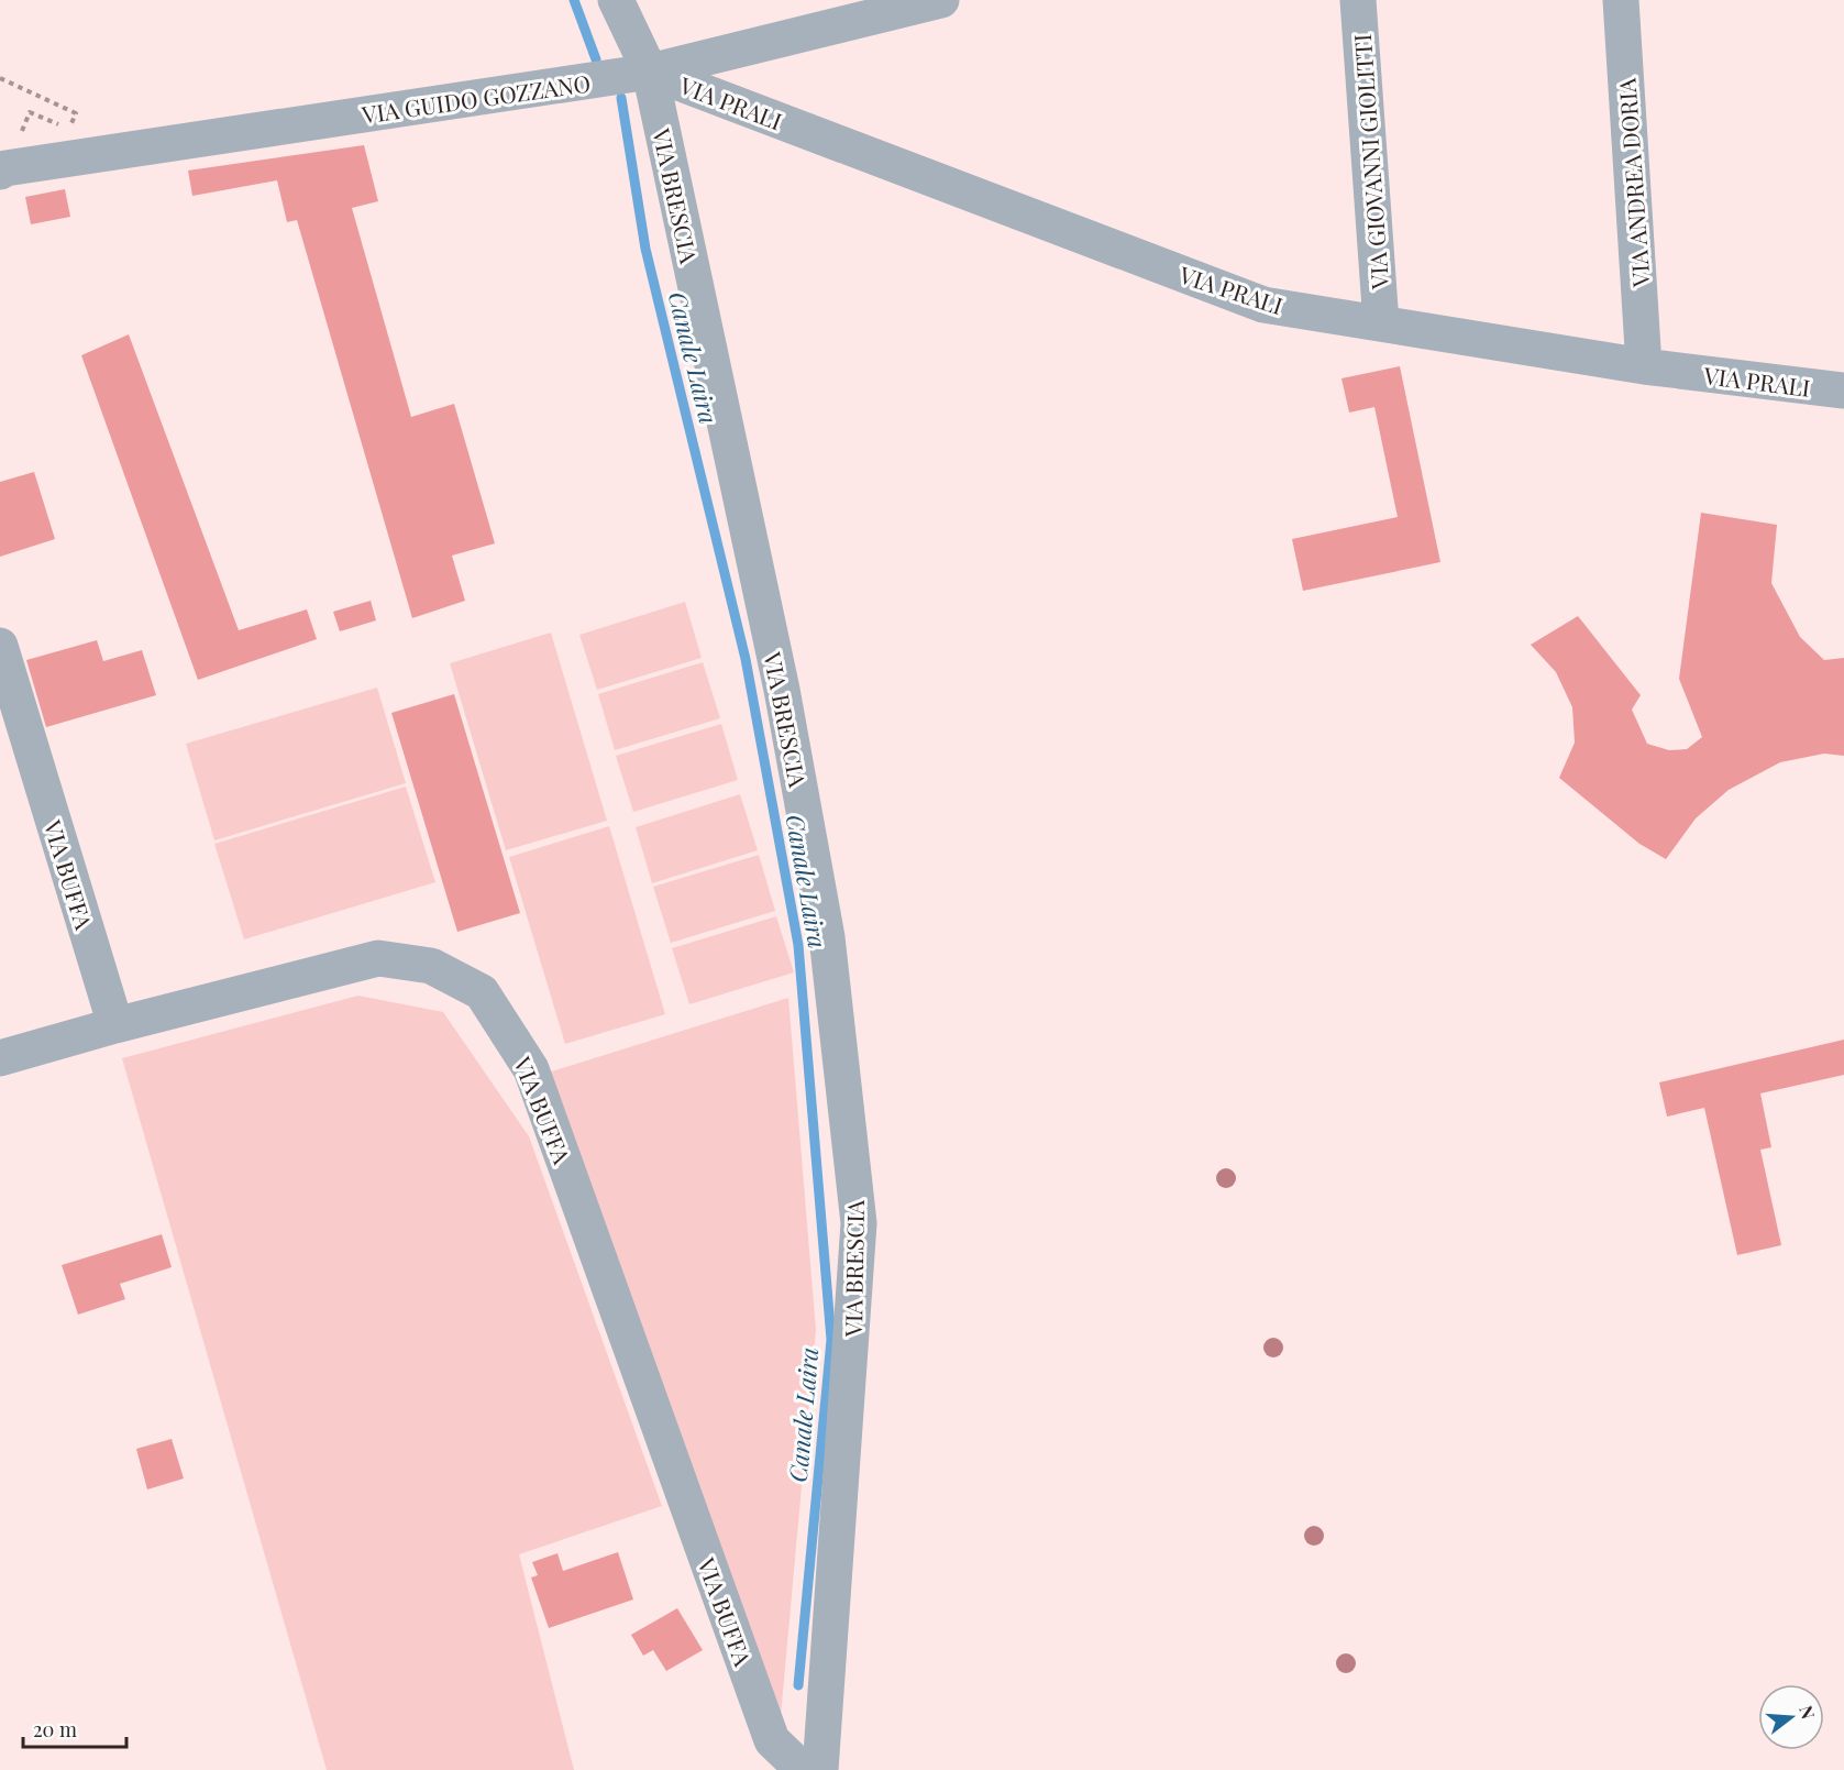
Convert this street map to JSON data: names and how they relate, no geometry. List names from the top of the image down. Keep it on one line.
{"streets":{"street":["VIA GUIDO GOZZANO","VIA PRALI","VIA GIOVANNI GIOLITTI","VIA ANDREA DORIA","VIA BRESCIA","VIA BUFFA"]},"crossings":[["VIA GUIDO GOZZANO","VIA PRALI"],["VIA GUIDO GOZZANO","VIA BRESCIA"],["VIA PRALI","VIA GIOVANNI GIOLITTI"],["VIA PRALI","VIA ANDREA DORIA"],["VIA PRALI","VIA BRESCIA"]],"water":["Canale Laira"],"scale_bar":"20 m","north":"right"}
